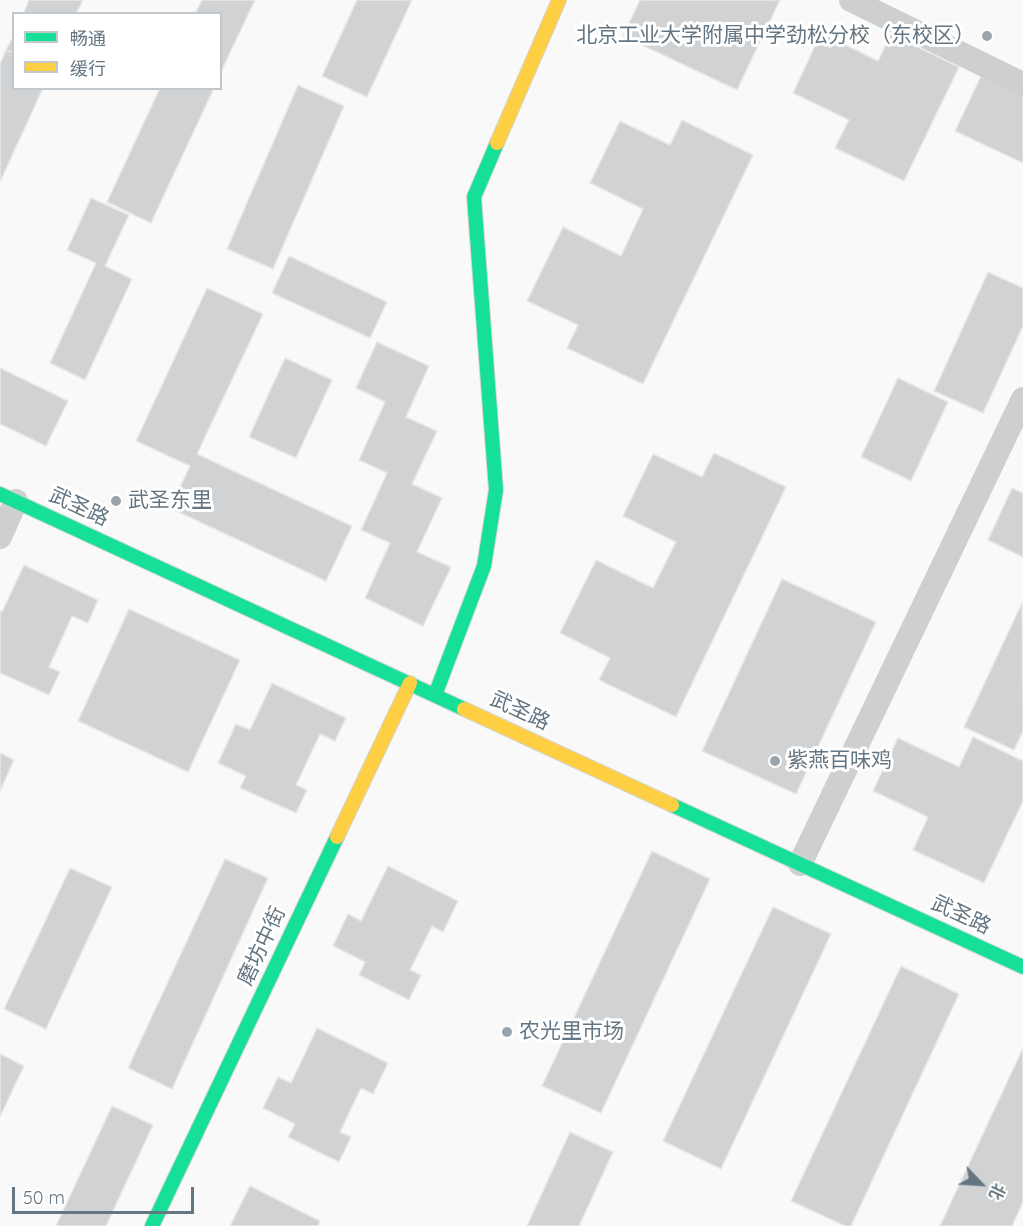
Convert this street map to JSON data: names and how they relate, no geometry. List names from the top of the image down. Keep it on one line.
{"streets":{"street":["武圣路","磨坊中街"]},"crossings":[["武圣路","磨坊中街"]],"places":["北京工业大学附属中学劲松分校（东校区）","武圣东里","紫燕百味鸡","农光里市场"],"legend":["畅通","缓行"],"scale_bar":"50 m","north":"bottom right"}
